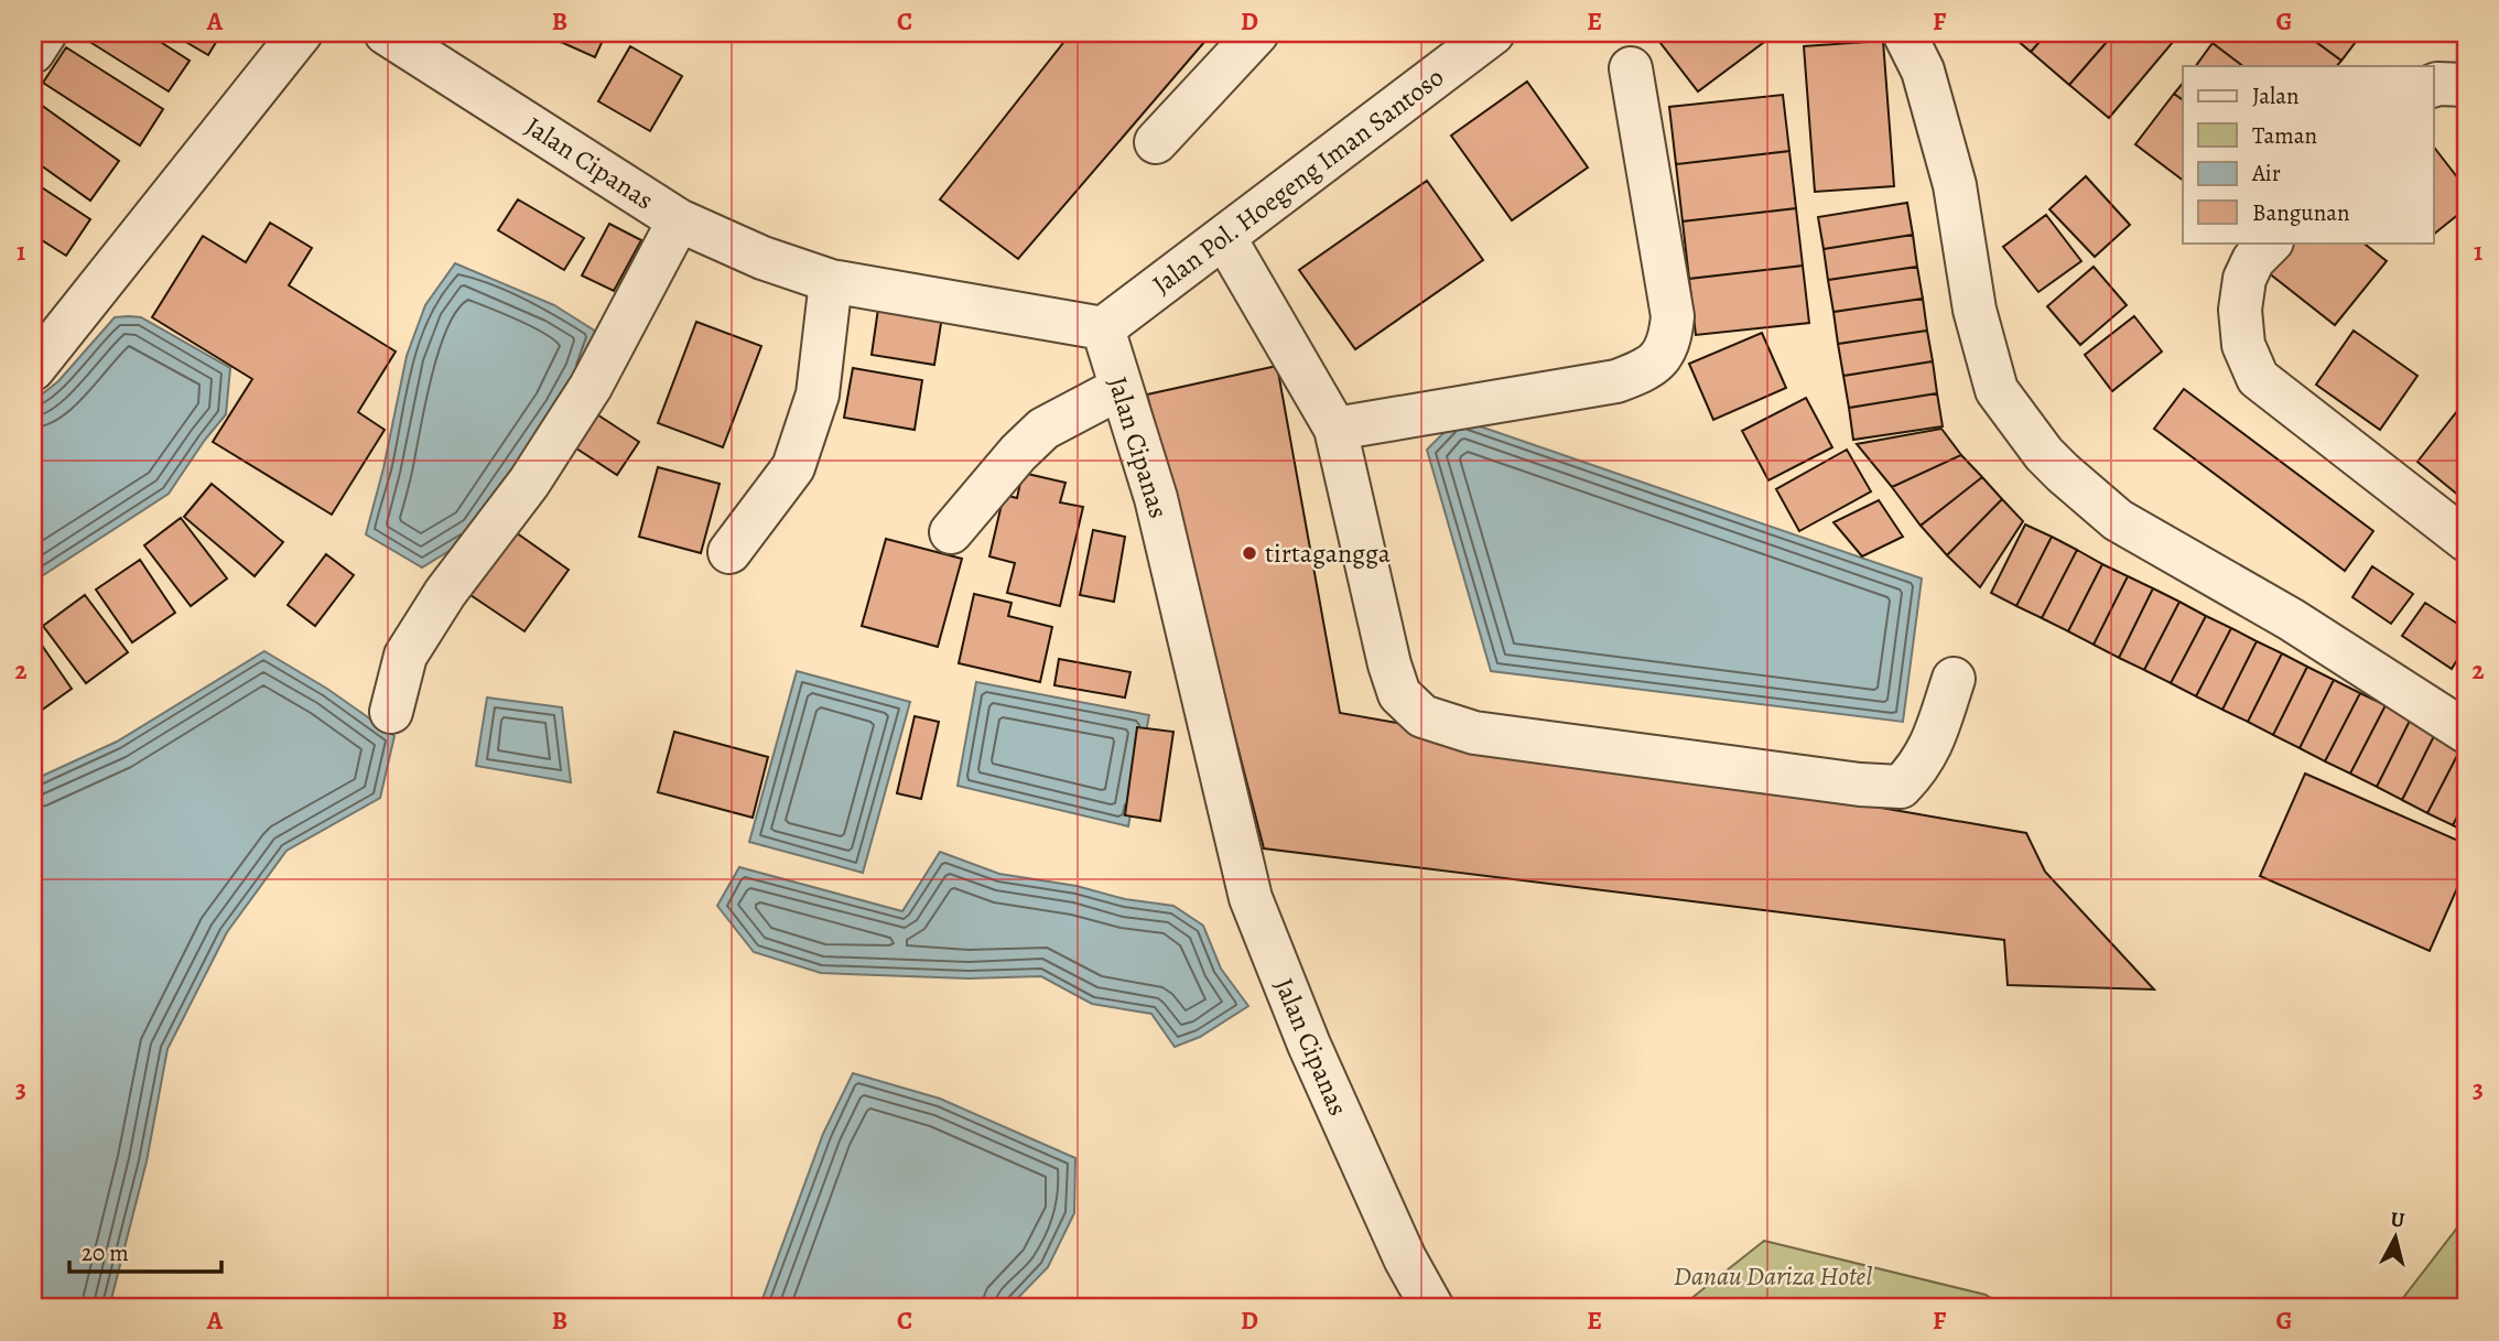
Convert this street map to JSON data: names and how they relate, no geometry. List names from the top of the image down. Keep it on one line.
{"streets":{"street":["Jalan Cipanas","Jalan Pol. Hoegeng Iman Santoso"]},"crossings":[["Jalan Cipanas","Jalan Pol. Hoegeng Iman Santoso"]],"parks":["Danau Dariza Hotel"],"places":["tirtagangga"],"legend":["Jalan","Taman","Air","Bangunan"],"scale_bar":"20 m","north":"top","grid":{"columns":["A","B","C","D","E","F","G"],"rows":["1","2","3"]}}
